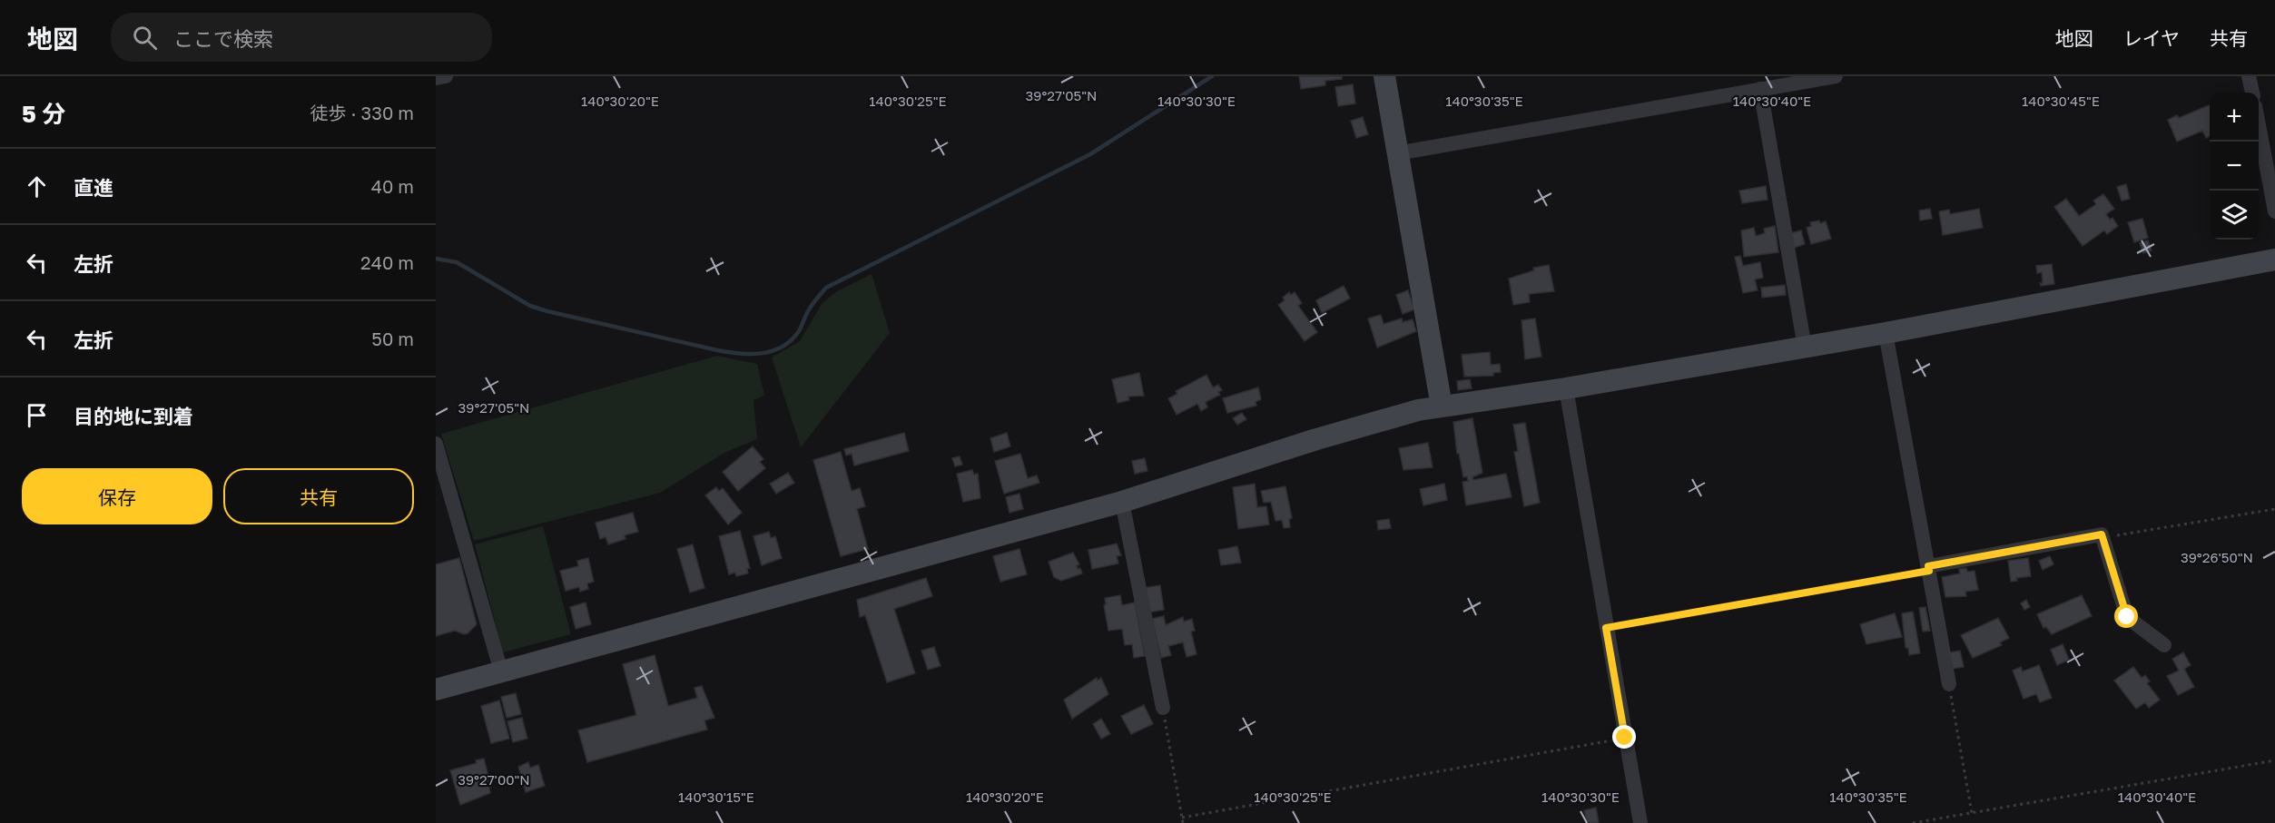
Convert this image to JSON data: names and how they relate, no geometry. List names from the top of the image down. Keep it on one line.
{"page":{"header":"地図","search":"ここで検索","nav":["地図","レイヤ","共有"],"heading":["5 分","徒歩 · 330 m"],"map_buttons":["+","−"],"list":[["直進","40 m"],["左折","240 m"],["左折","50 m"],"目的地に到着"],"buttons":["保存","共有"]},"coordinates":["39°27'05\"N","140°30'20\"E","140°30'25\"E","140°30'30\"E","140°30'35\"E","140°30'40\"E","140°30'45\"E","39°26'50\"N","39°27'00\"N","140°30'15\"E"]}
